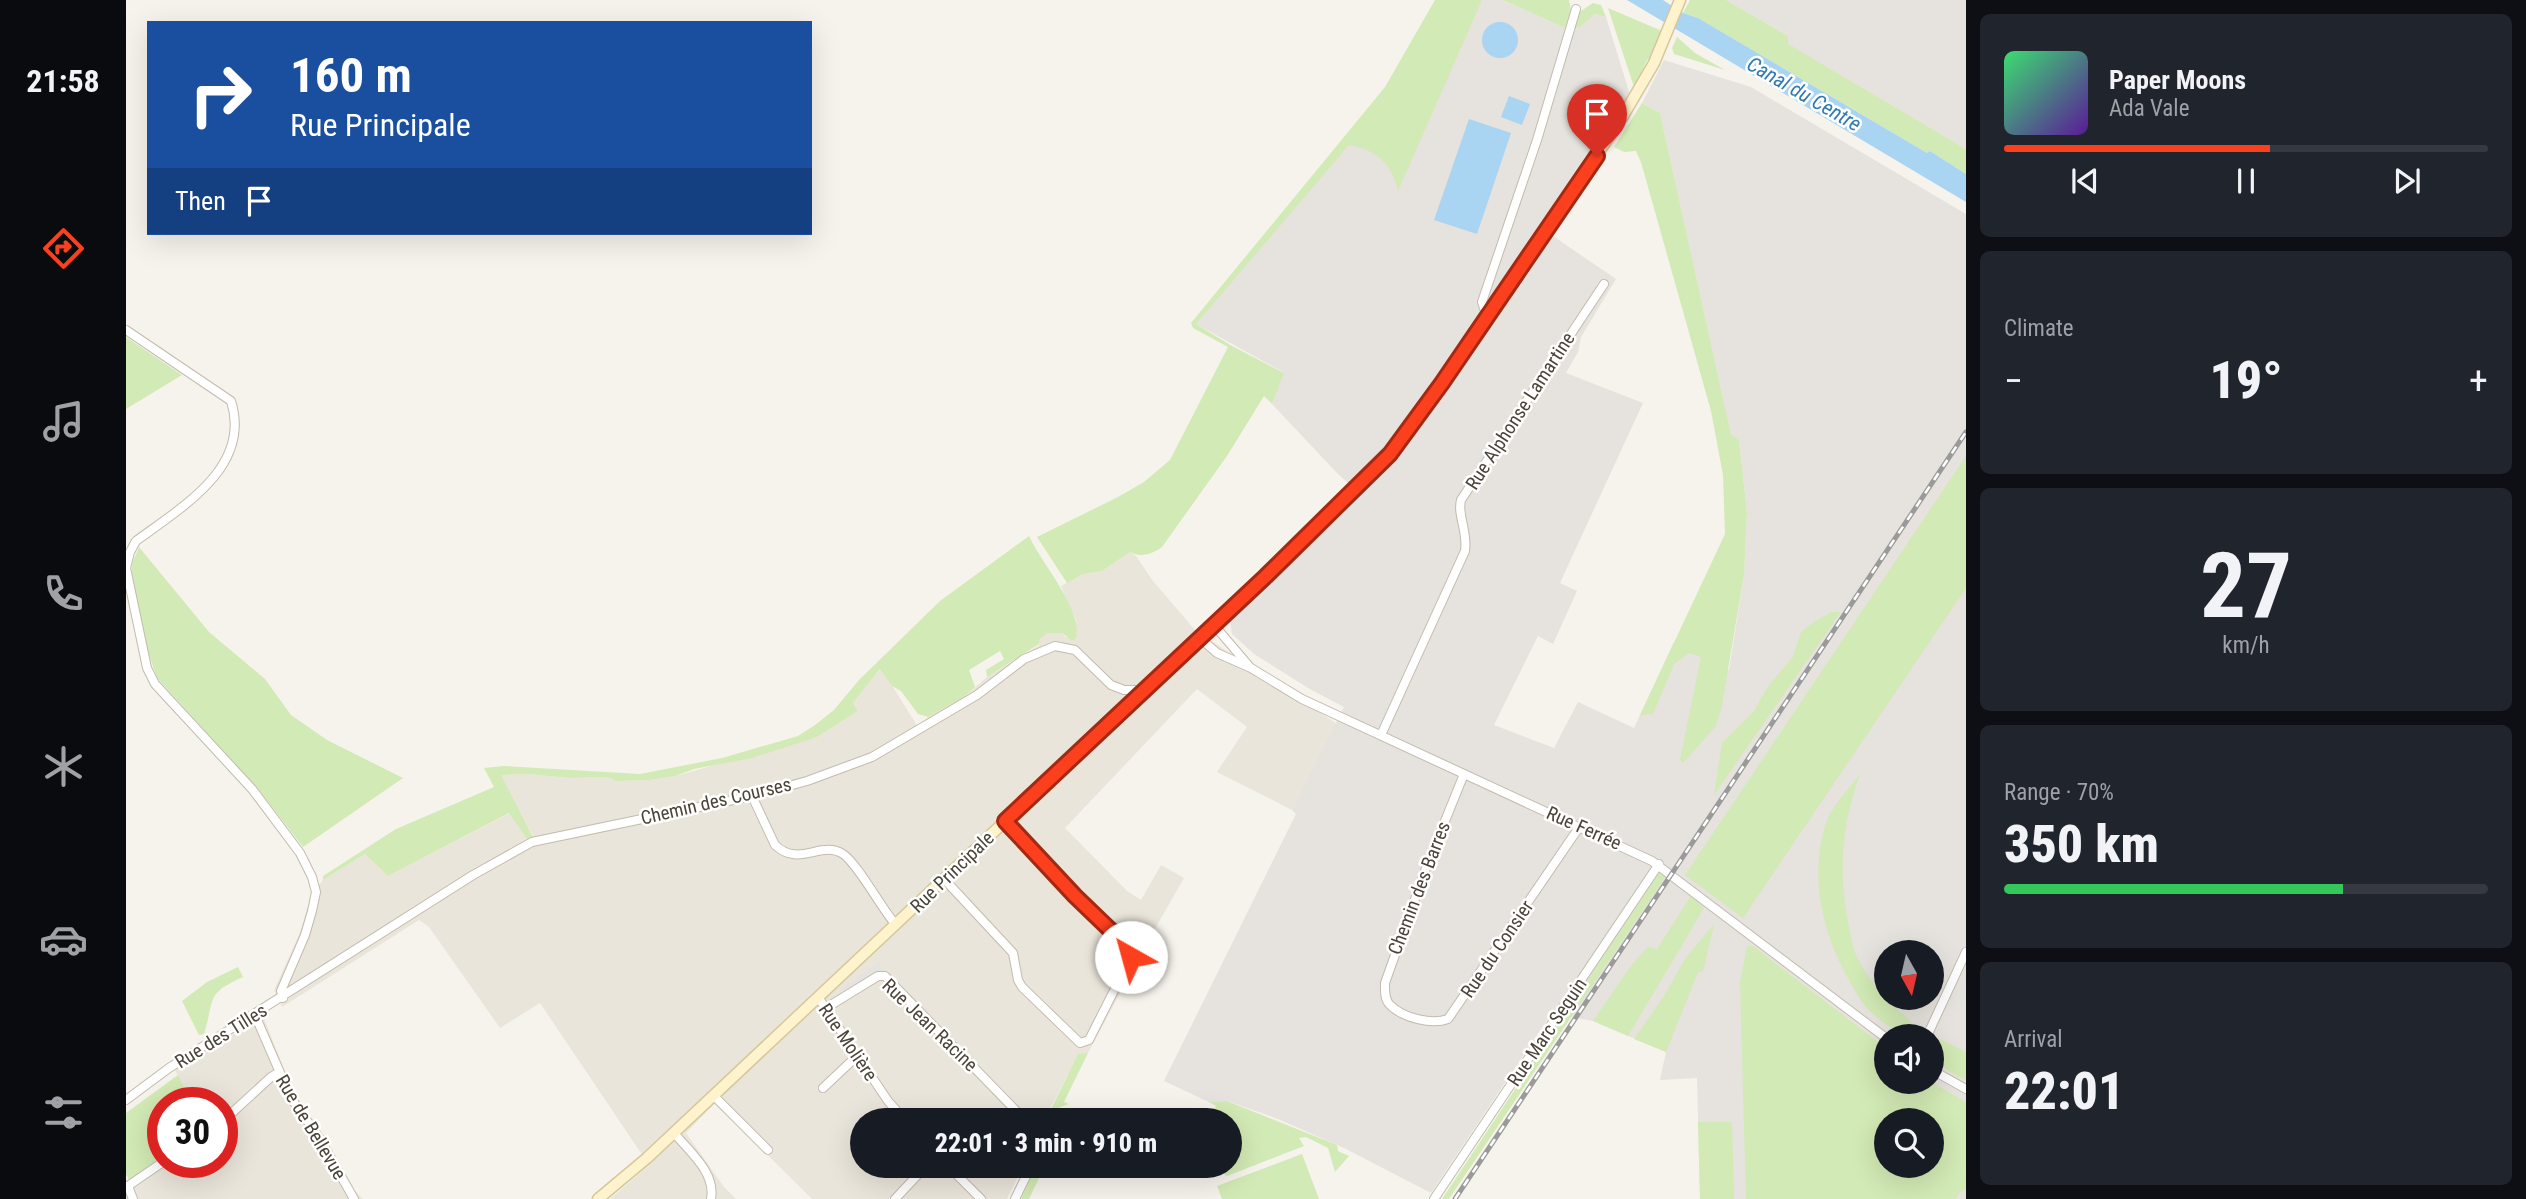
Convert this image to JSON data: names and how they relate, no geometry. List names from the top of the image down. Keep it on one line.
{"streets":{"street":["Rue Alphonse Lamartine","Chemin des Courses","Rue Ferrée","Rue Principale","Chemin des Barres","Rue du Consier","Rue Jean Racine","Rue Marc Seguin","Rue des Tilles","Rue Molière","Rue de Bellevue"]},"crossings":[["Rue Alphonse Lamartine","Rue Ferrée"],["Chemin des Courses","Rue Principale"],["Chemin des Courses","Rue des Tilles"],["Rue Ferrée","Rue Principale"],["Rue Ferrée","Chemin des Barres"],["Rue Ferrée","Rue du Consier"],["Rue Ferrée","Rue Marc Seguin"],["Rue Principale","Rue Molière"],["Chemin des Barres","Rue du Consier"],["Rue Jean Racine","Rue Molière"],["Rue des Tilles","Rue de Bellevue"]],"water":["Canal du Centre"],"north":"bottom","page":{"tabs":"21:58","turn":["160 m","Rue Principale"],"song":["Paper Moons","Ada Vale"],"then":"Then","tile":["Climate",["27","km/h"],["Range · 70%","350 km"],["Arrival","22:01"]],"heat":["−","19°","+"],"limit":"30","trip":"22:01 · 3 min · 910 m"}}
